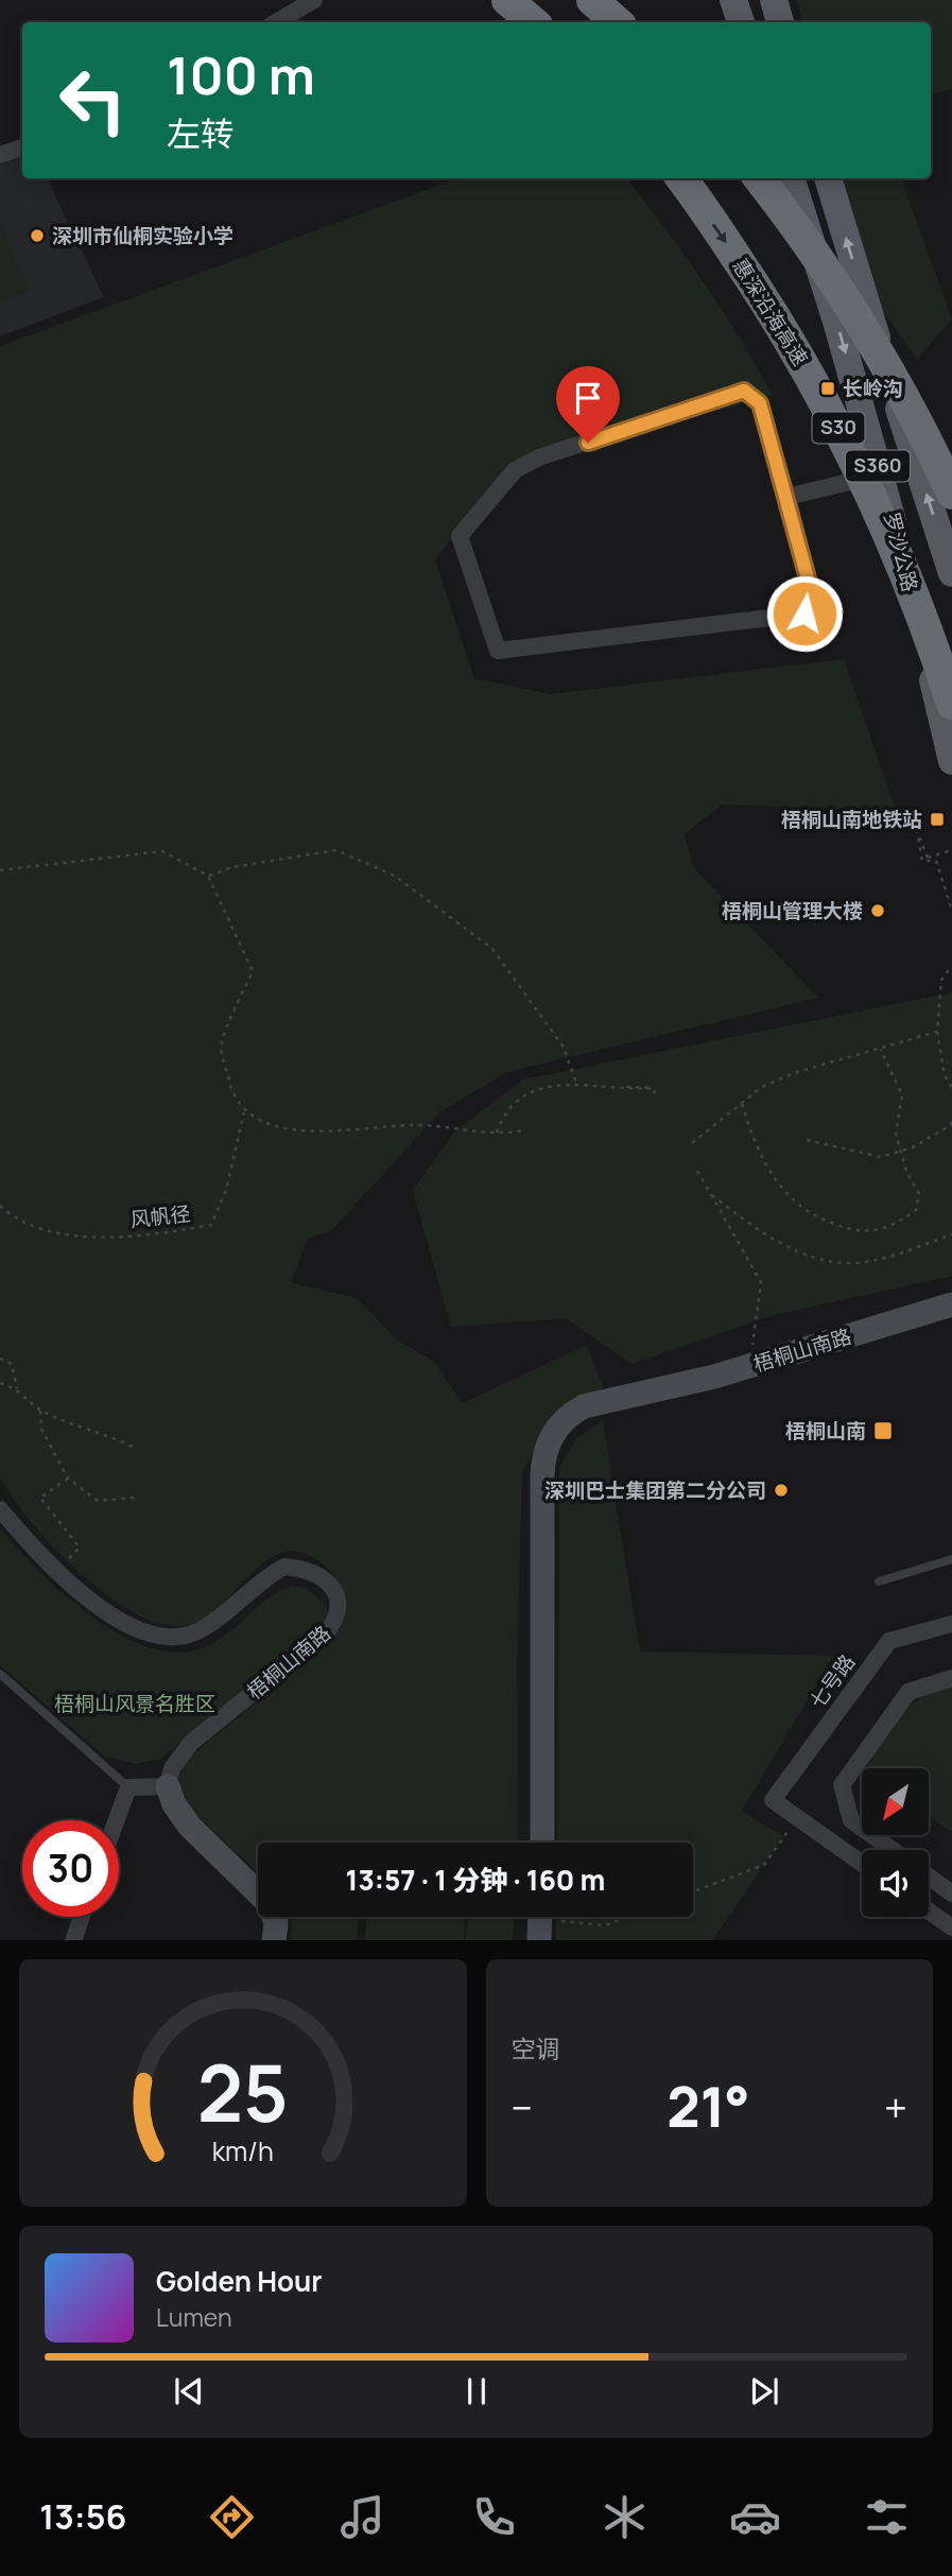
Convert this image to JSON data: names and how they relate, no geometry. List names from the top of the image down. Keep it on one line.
{"streets":{"highway":["惠深沿海高速","S30"],"main road":["S360","罗沙公路"],"street":["梧桐山南路","七号路"],"path":["风帆径"]},"parks":["梧桐山风景名胜区"],"places":{"other":["深圳市仙桐实验小学","梧桐山管理大楼","深圳巴士集团第二分公司"],"transit":["长岭沟","梧桐山南地铁站","梧桐山南"]},"north":"bottom left","page":{"turn":["100 m","左转"],"limit":"30","trip":"13:57 · 1 分钟 · 160 m","tile":"空调","heat":["−","21°","+"],"song":["Golden Hour","Lumen"],"tabs":"13:56","gauge":["25","km/h"]}}
